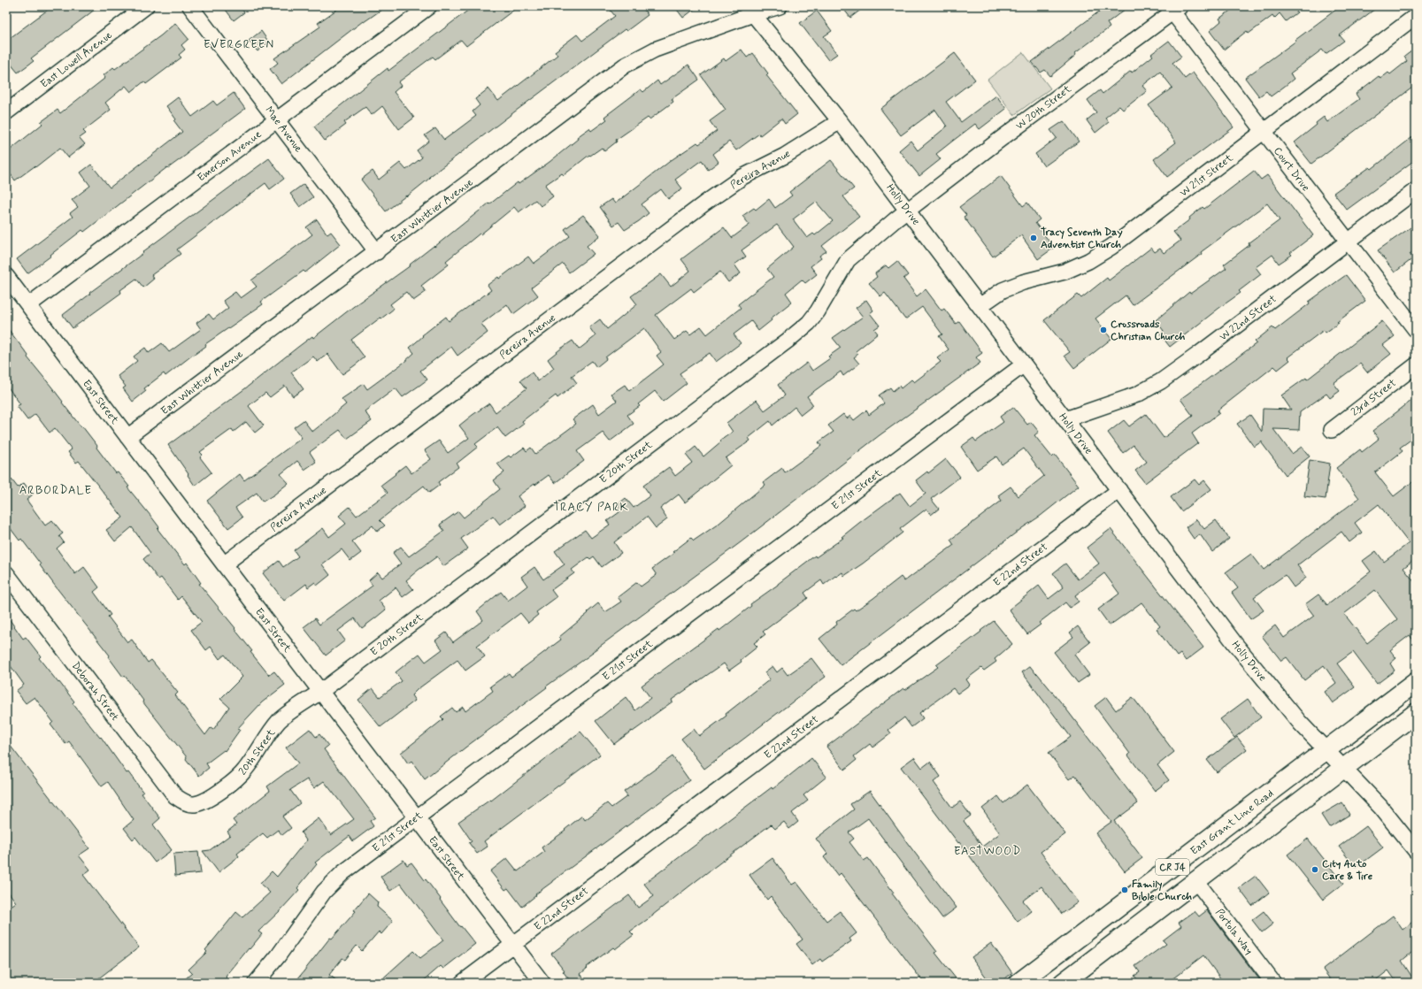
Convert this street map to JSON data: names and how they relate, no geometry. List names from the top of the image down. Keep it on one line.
{"streets":{"main road":["East Grant Line Road","CR J4"],"street":["East Lowell Avenue","W 20th Street","Mae Avenue","Emerson Avenue","Pereira Avenue","Court Drive","W 21st Street","Holly Drive","East Whittier Avenue","W 22nd Street","23rd Street","East Street","E 20th Street","E 21st Street","E 22nd Street","Deborah Street","20th Street","Portola Way"]},"crossings":[["W 20th Street","Court Drive"],["W 20th Street","Holly Drive"],["W 20th Street","E 20th Street"],["Mae Avenue","Emerson Avenue"],["Mae Avenue","East Whittier Avenue"],["Emerson Avenue","East Street"],["Pereira Avenue","Holly Drive"],["Pereira Avenue","East Street"],["Court Drive","W 21st Street"],["Court Drive","W 22nd Street"],["W 21st Street","Holly Drive"],["Holly Drive","East Whittier Avenue"],["Holly Drive","W 22nd Street"],["Holly Drive","E 20th Street"],["Holly Drive","E 21st Street"],["Holly Drive","E 22nd Street"],["Holly Drive","East Grant Line Road"],["Holly Drive","CR J4"],["East Whittier Avenue","East Street"],["East Street","E 20th Street"],["East Street","E 21st Street"],["East Street","E 22nd Street"],["East Street","20th Street"],["E 20th Street","20th Street"],["Deborah Street","20th Street"],["East Grant Line Road","CR J4"],["CR J4","Portola Way"]],"districts":["EVERGREEN","ARBORDALE","TRACY PARK","EASTWOOD"],"places":["Tracy Seventh Day Adventist Church","Crossroads Christian Church","City Auto Care & Tire","Family Bible Church"]}
